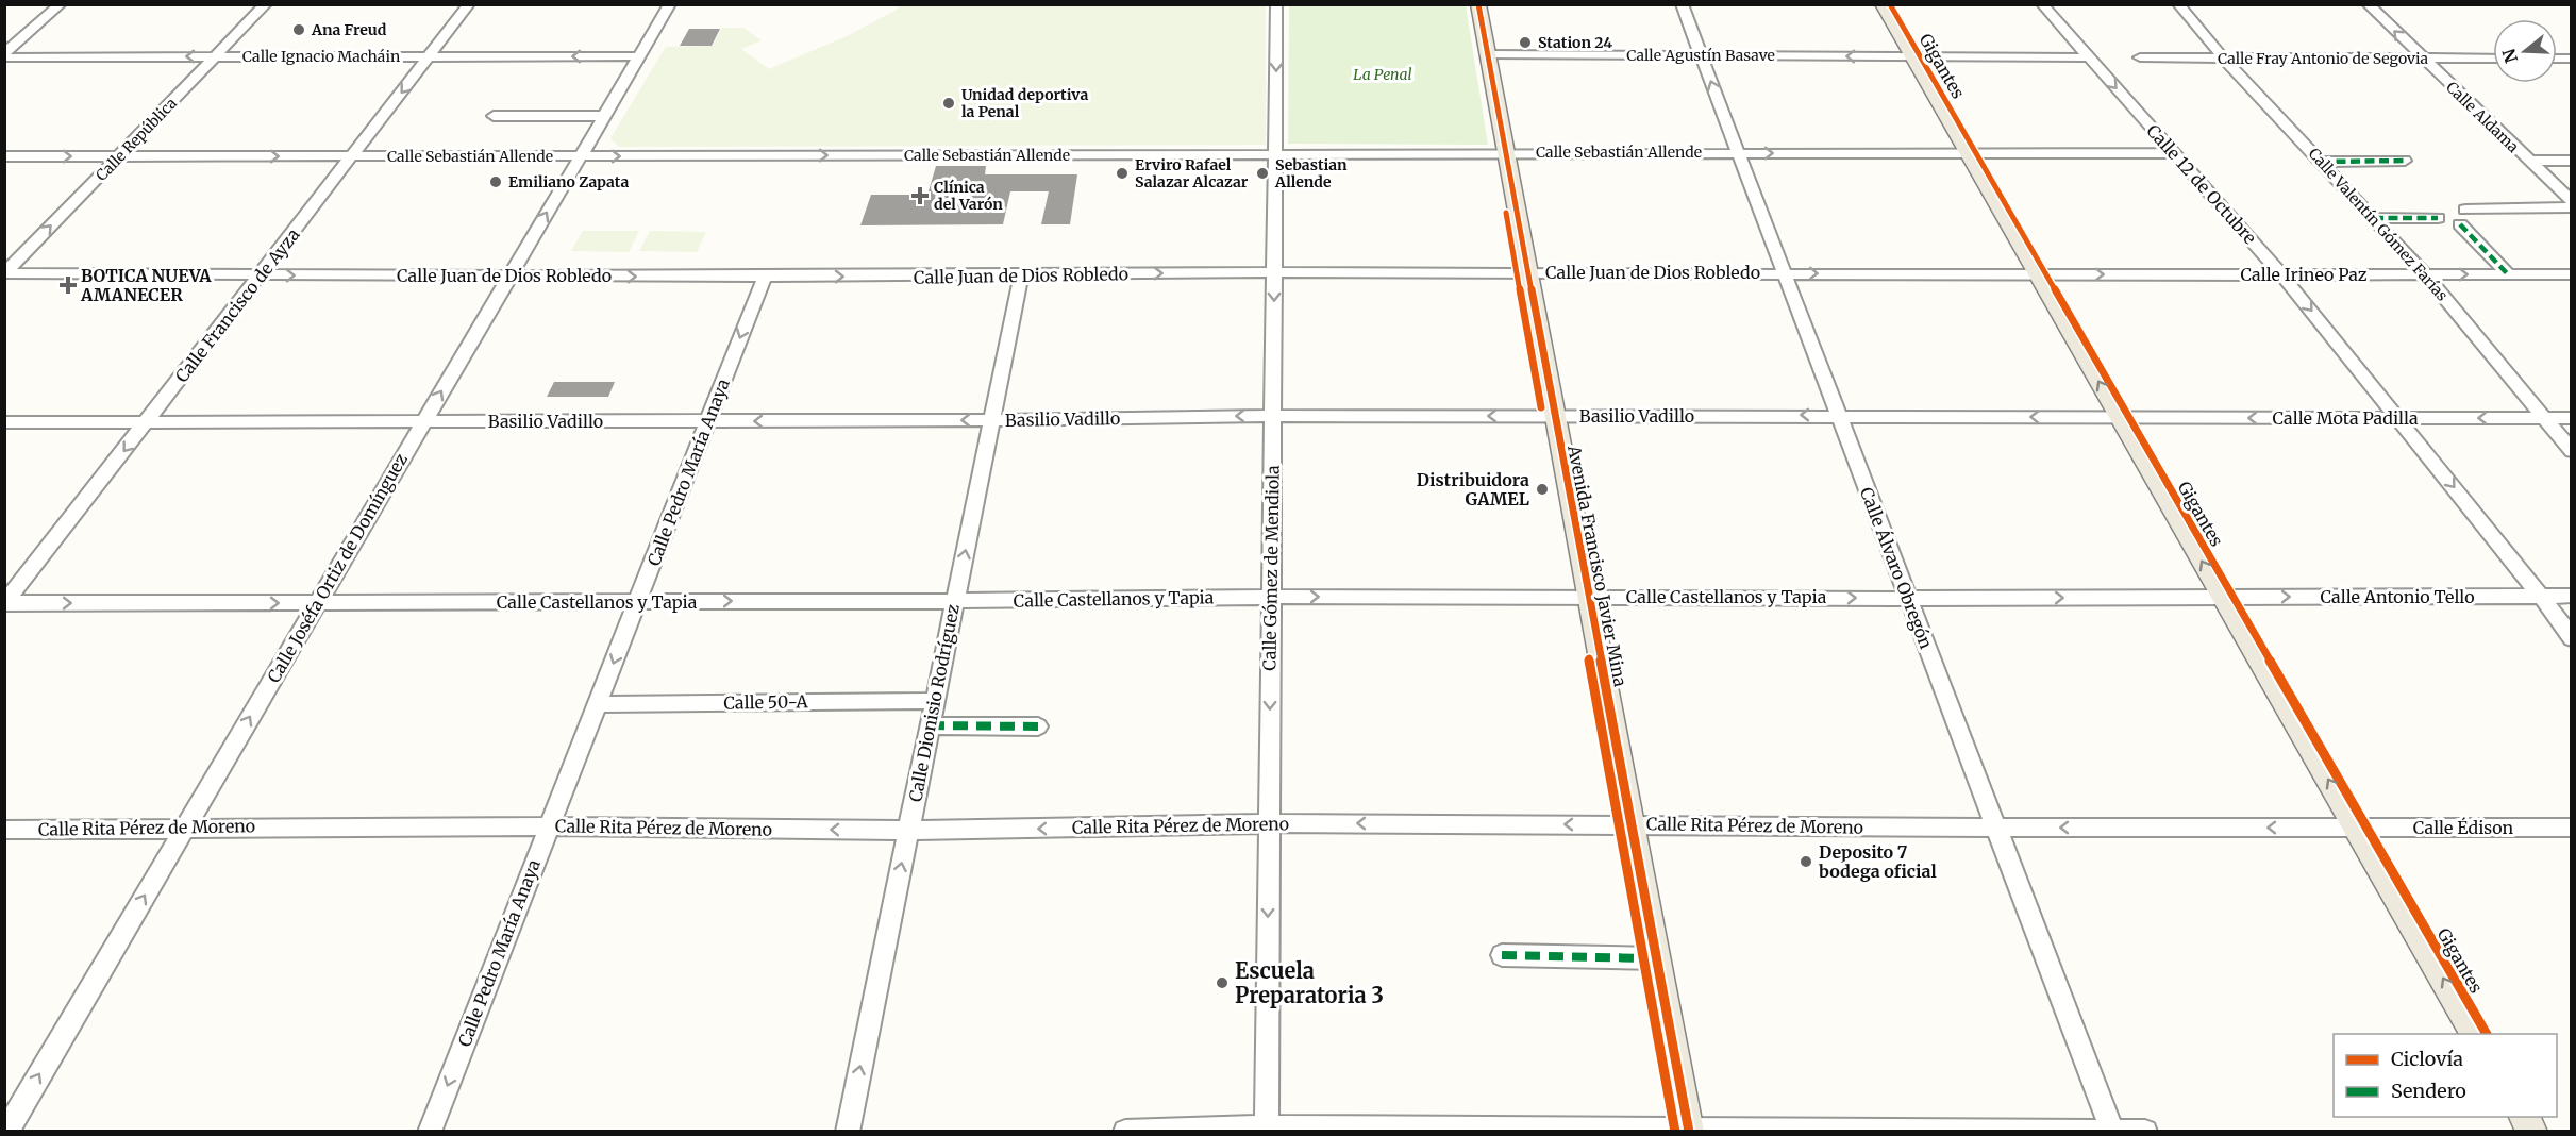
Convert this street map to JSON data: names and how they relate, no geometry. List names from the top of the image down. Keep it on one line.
{"streets":{"main road":["Avenida Francisco Javier Mina"],"street":["Calle Agustín Basave","Calle Ignacio Macháin","Calle Fray Antonio de Segovia","Calle Aldama","Calle República","Calle Sebastián Allende","Calle 12 de Octubre","Calle Valentín Gómez Farías","Calle Juan de Dios Robledo","Calle Irineo Paz","Calle Francisco de Ayza","Basilio Vadillo","Calle Mota Padilla","Calle Pedro María Anaya","Calle Joséfa Ortiz de Domínguez","Calle Gómez de Mendiola","Calle Álvaro Obregón","Calle Castellanos y Tapia","Calle Antonio Tello","Calle 50-A","Calle Dionisio Rodríguez","Calle Rita Pérez de Moreno","Calle Édison"],"cycle path":["Gigantes"]},"crossings":[["Calle Agustín Basave","Avenida Francisco Javier Mina"],["Calle Agustín Basave","Calle Álvaro Obregón"],["Calle Ignacio Macháin","Calle República"],["Calle Ignacio Macháin","Calle Francisco de Ayza"],["Calle Ignacio Macháin","Calle Joséfa Ortiz de Domínguez"],["Calle Fray Antonio de Segovia","Calle Aldama"],["Calle Fray Antonio de Segovia","Calle Valentín Gómez Farías"],["Calle República","Calle Sebastián Allende"],["Calle República","Calle Juan de Dios Robledo"],["Calle Sebastián Allende","Calle 12 de Octubre"],["Calle Sebastián Allende","Calle Francisco de Ayza"],["Calle Sebastián Allende","Avenida Francisco Javier Mina"],["Calle Sebastián Allende","Calle Joséfa Ortiz de Domínguez"],["Calle Sebastián Allende","Calle Gómez de Mendiola"],["Calle Sebastián Allende","Calle Álvaro Obregón"],["Calle 12 de Octubre","Calle Irineo Paz"],["Calle 12 de Octubre","Calle Mota Padilla"],["Calle 12 de Octubre","Calle Antonio Tello"],["Calle Valentín Gómez Farías","Calle Irineo Paz"],["Calle Valentín Gómez Farías","Calle Mota Padilla"],["Calle Juan de Dios Robledo","Calle Irineo Paz"],["Calle Juan de Dios Robledo","Calle Francisco de Ayza"],["Calle Juan de Dios Robledo","Calle Pedro María Anaya"],["Calle Juan de Dios Robledo","Avenida Francisco Javier Mina"],["Calle Juan de Dios Robledo","Calle Joséfa Ortiz de Domínguez"],["Calle Juan de Dios Robledo","Calle Gómez de Mendiola"],["Calle Juan de Dios Robledo","Calle Álvaro Obregón"],["Calle Juan de Dios Robledo","Calle Dionisio Rodríguez"],["Calle Francisco de Ayza","Basilio Vadillo"],["Calle Francisco de Ayza","Calle Castellanos y Tapia"],["Basilio Vadillo","Calle Mota Padilla"],["Basilio Vadillo","Calle Pedro María Anaya"],["Basilio Vadillo","Avenida Francisco Javier Mina"],["Basilio Vadillo","Calle Joséfa Ortiz de Domínguez"],["Basilio Vadillo","Calle Gómez de Mendiola"],["Basilio Vadillo","Calle Álvaro Obregón"],["Basilio Vadillo","Calle Dionisio Rodríguez"],["Calle Pedro María Anaya","Calle Castellanos y Tapia"],["Calle Pedro María Anaya","Calle 50-A"],["Calle Pedro María Anaya","Calle Rita Pérez de Moreno"],["Avenida Francisco Javier Mina","Calle Castellanos y Tapia"],["Avenida Francisco Javier Mina","Calle Rita Pérez de Moreno"],["Calle Joséfa Ortiz de Domínguez","Calle Castellanos y Tapia"],["Calle Joséfa Ortiz de Domínguez","Calle Rita Pérez de Moreno"],["Calle Gómez de Mendiola","Calle Castellanos y Tapia"],["Calle Gómez de Mendiola","Calle Rita Pérez de Moreno"],["Calle Álvaro Obregón","Calle Castellanos y Tapia"],["Calle Álvaro Obregón","Calle Rita Pérez de Moreno"],["Calle Castellanos y Tapia","Calle Antonio Tello"],["Calle Castellanos y Tapia","Calle Dionisio Rodríguez"],["Calle 50-A","Calle Dionisio Rodríguez"],["Calle Dionisio Rodríguez","Calle Rita Pérez de Moreno"],["Calle Rita Pérez de Moreno","Calle Édison"]],"one_way":["Calle Agustín Basave","Calle Ignacio Macháin","Calle República","Calle Sebastián Allende","Calle 12 de Octubre","Calle Juan de Dios Robledo","Calle Irineo Paz","Calle Francisco de Ayza","Basilio Vadillo","Calle Mota Padilla","Calle Pedro María Anaya","Calle Joséfa Ortiz de Domínguez","Calle Gómez de Mendiola","Calle Castellanos y Tapia","Calle Antonio Tello","Calle Dionisio Rodríguez","Calle Rita Pérez de Moreno"],"parks":["La Penal"],"places":{"other":["Ana Freud","Station 24","Unidad deportiva la Penal","Erviro Rafael Salazar Alcazar","Sebastian Allende","Emiliano Zapata","Distribuidora GAMEL","Deposito 7 bodega oficial","Escuela Preparatoria 3"],"health":["Clínica del Varón","BOTICA NUEVA AMANECER"]},"legend":["Ciclovía","Sendero"],"north":"left"}
